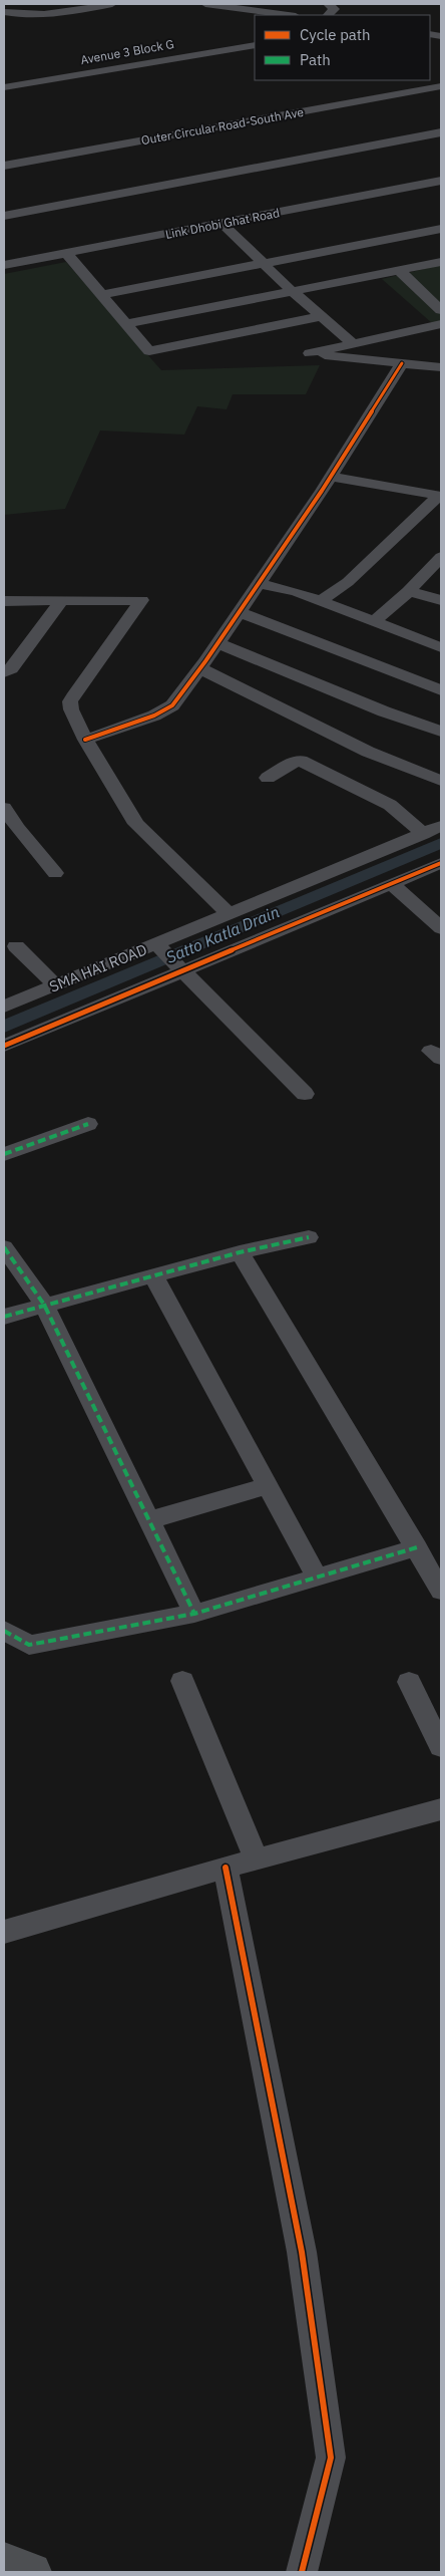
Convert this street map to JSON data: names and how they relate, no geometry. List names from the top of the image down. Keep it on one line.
{"streets":{"street":["Avenue 3 Block G","Outer Circular Road-South Ave","Link Dhobi Ghat Road","SMA HAI ROAD"]},"water":["Satto Katla Drain"],"legend":["Cycle path","Path"]}
